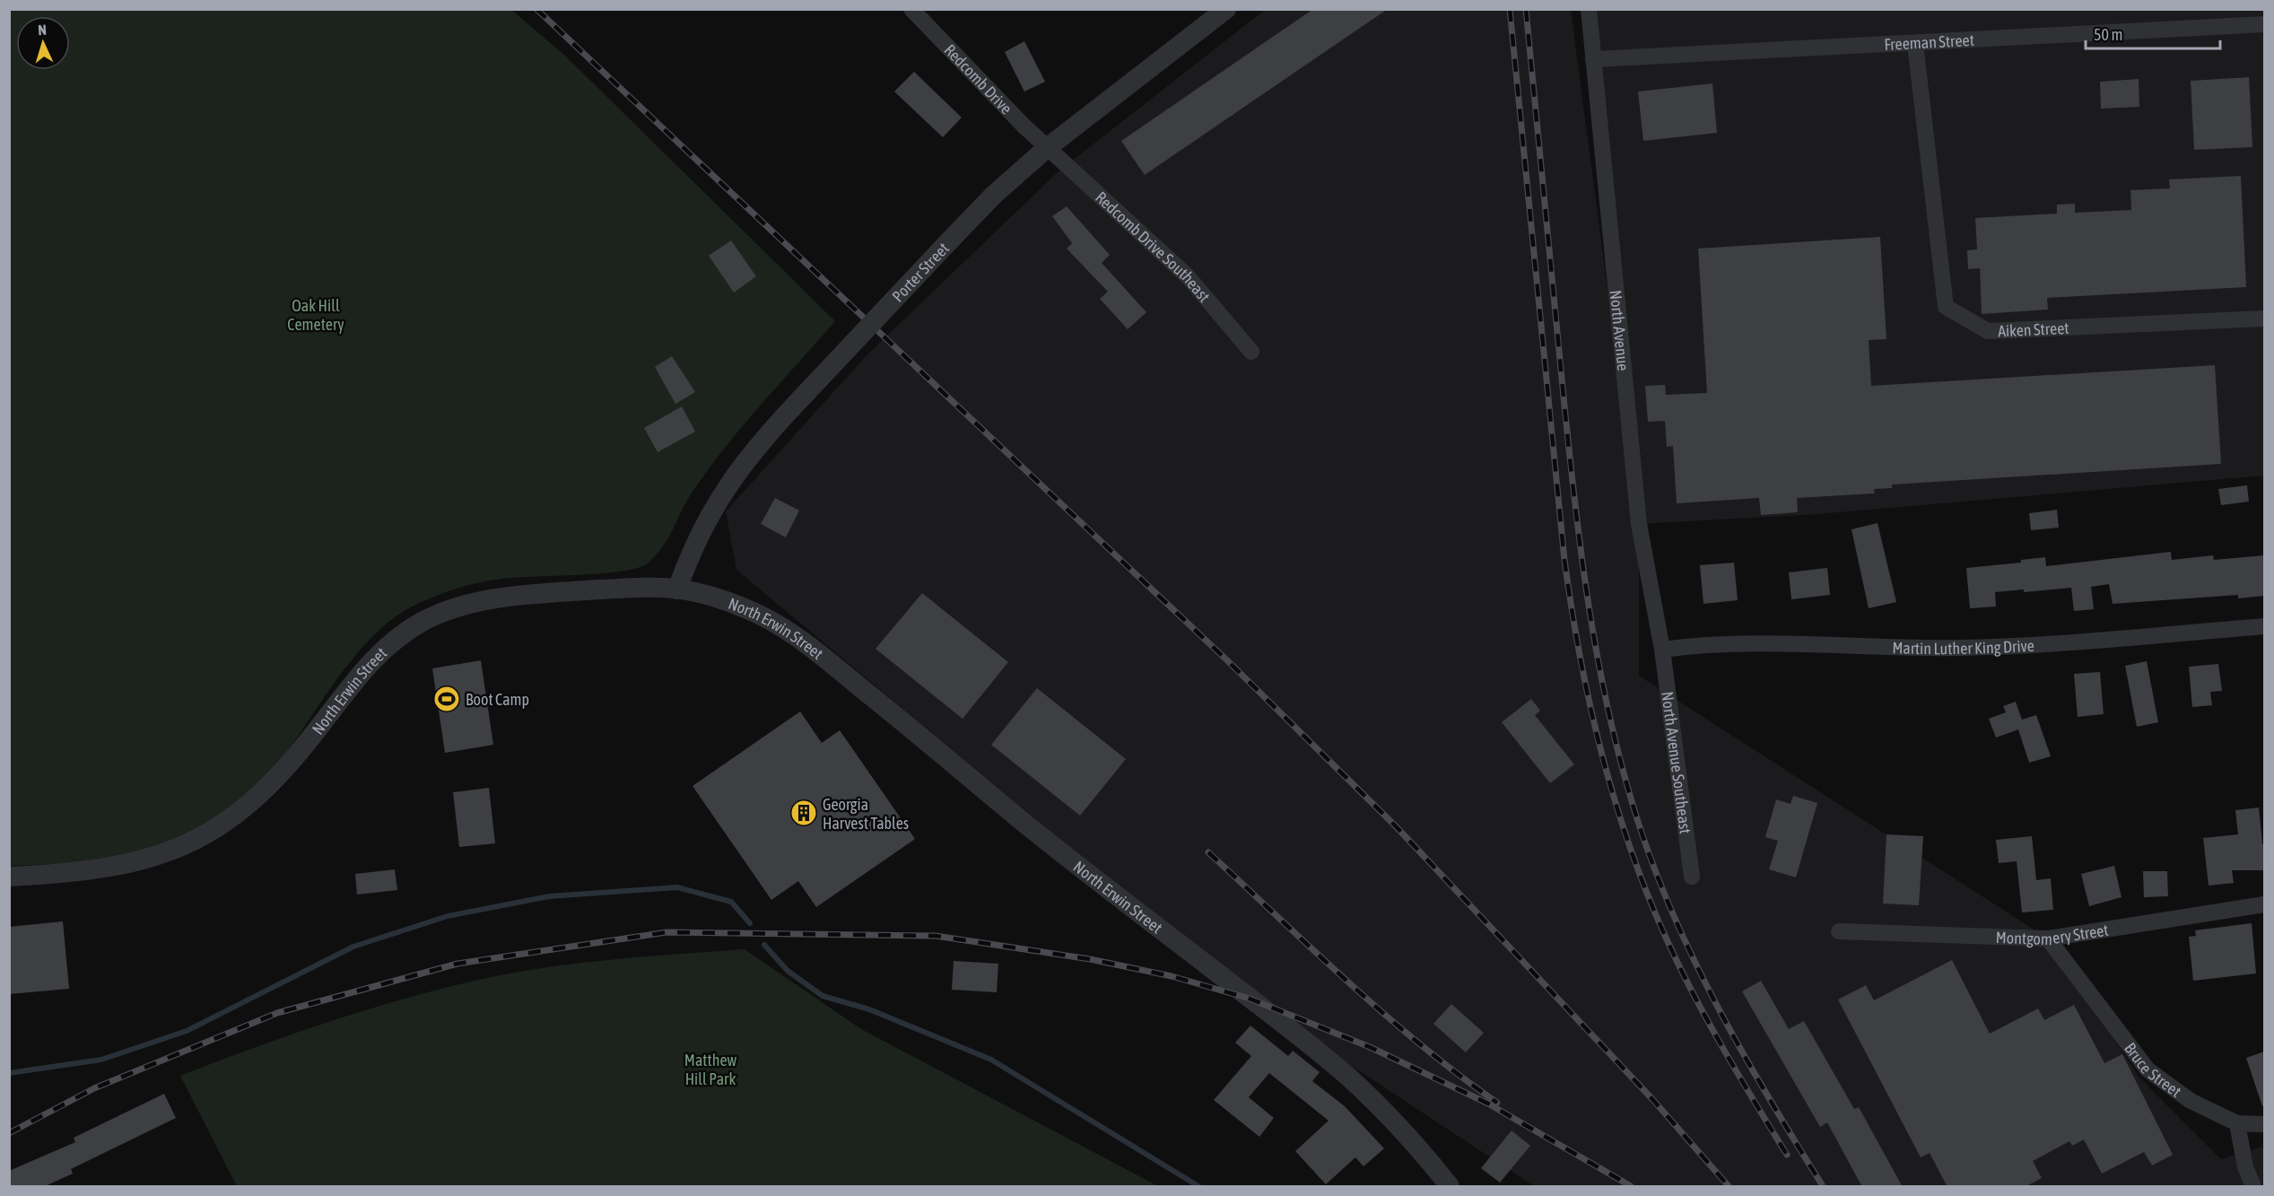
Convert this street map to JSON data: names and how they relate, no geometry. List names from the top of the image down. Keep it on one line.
{"streets":{"street":["Freeman Street","Redcomb Drive","Redcomb Drive Southeast","Porter Street","Aiken Street","North Avenue","North Erwin Street","Martin Luther King Drive","North Avenue Southeast","Montgomery Street","Bruce Street"]},"crossings":[["Freeman Street","Aiken Street"],["Freeman Street","North Avenue"],["Redcomb Drive","Redcomb Drive Southeast"],["Redcomb Drive","Porter Street"],["Redcomb Drive Southeast","Porter Street"],["Porter Street","North Erwin Street"],["North Avenue","Martin Luther King Drive"],["North Avenue","North Avenue Southeast"],["Martin Luther King Drive","North Avenue Southeast"],["Montgomery Street","Bruce Street"]],"parks":["Oak Hill Cemetery","Matthew Hill Park"],"places":{"sports":["Boot Camp"],"building":["Georgia Harvest Tables"]},"scale_bar":"50 m","north":"top"}
